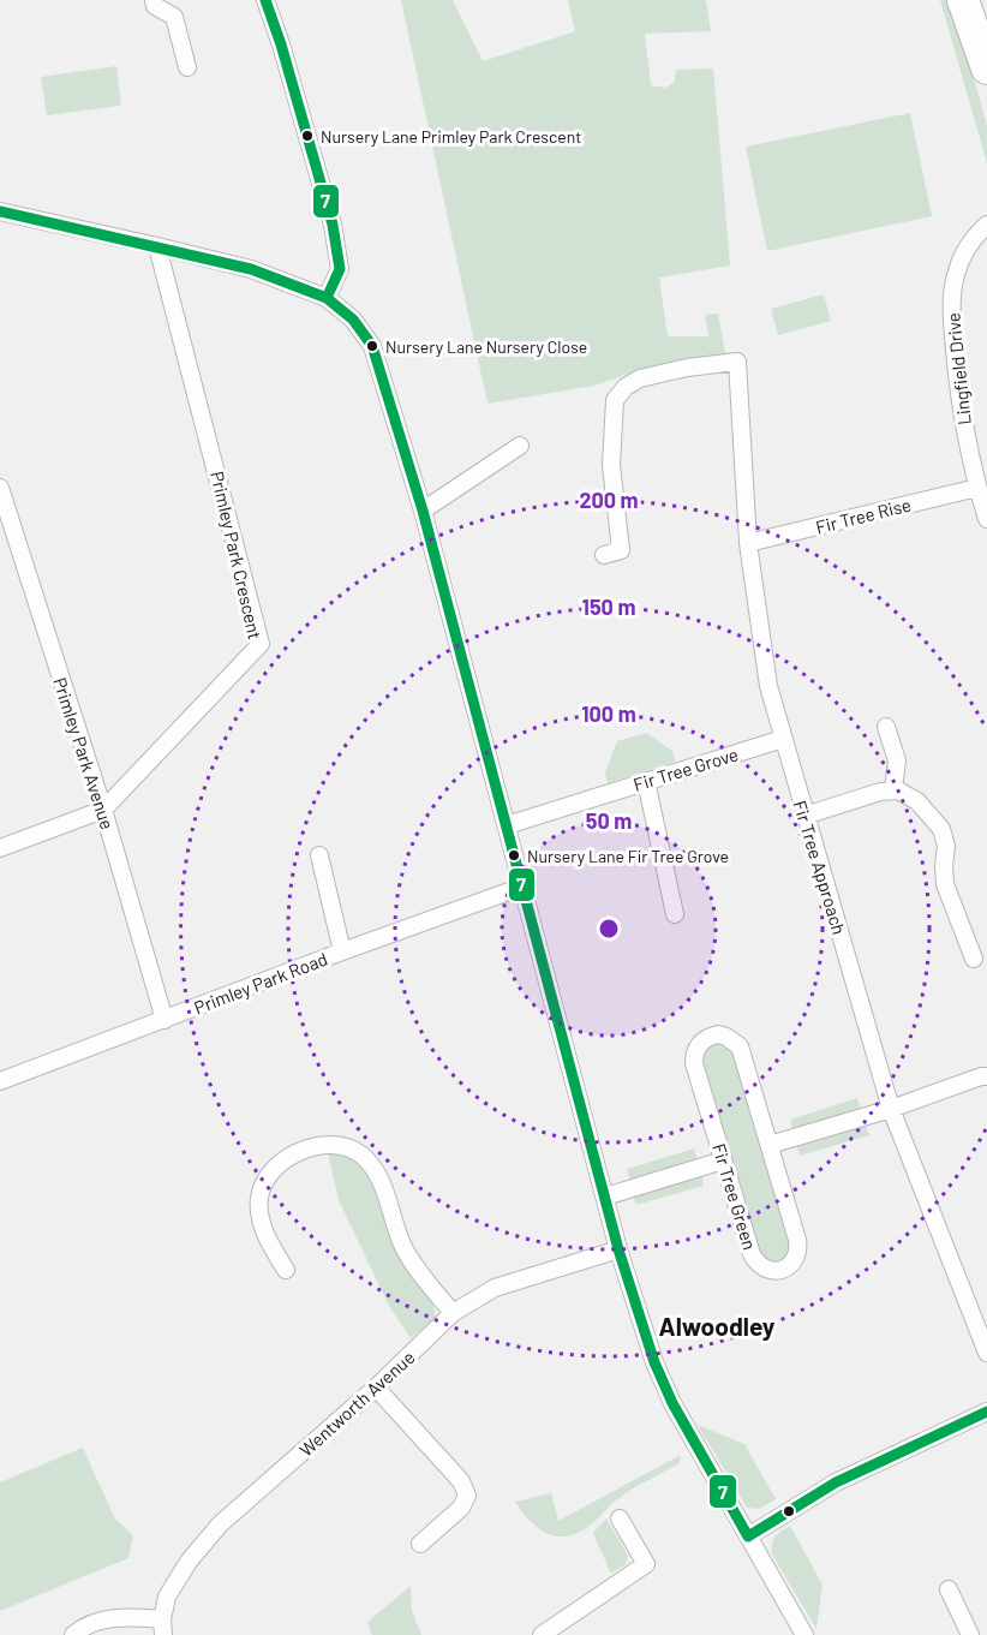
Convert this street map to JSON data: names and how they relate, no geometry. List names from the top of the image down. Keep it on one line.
{"streets":{"street":["Lingfield Drive","Fir Tree Rise","Primley Park Crescent","Primley Park Avenue","Fir Tree Grove","Fir Tree Approach","Primley Park Road","Fir Tree Green","Wentworth Avenue"]},"crossings":[["Lingfield Drive","Fir Tree Rise"],["Fir Tree Rise","Fir Tree Approach"],["Primley Park Crescent","Primley Park Avenue"],["Primley Park Avenue","Primley Park Road"],["Fir Tree Grove","Fir Tree Approach"]],"districts":["Alwoodley"],"places":["Nursery Lane Primley Park Crescent","Nursery Lane Nursery Close","Nursery Lane Fir Tree Grove"],"lines":["transit line 7"],"rings":["200 m","150 m","100 m","50 m"]}
